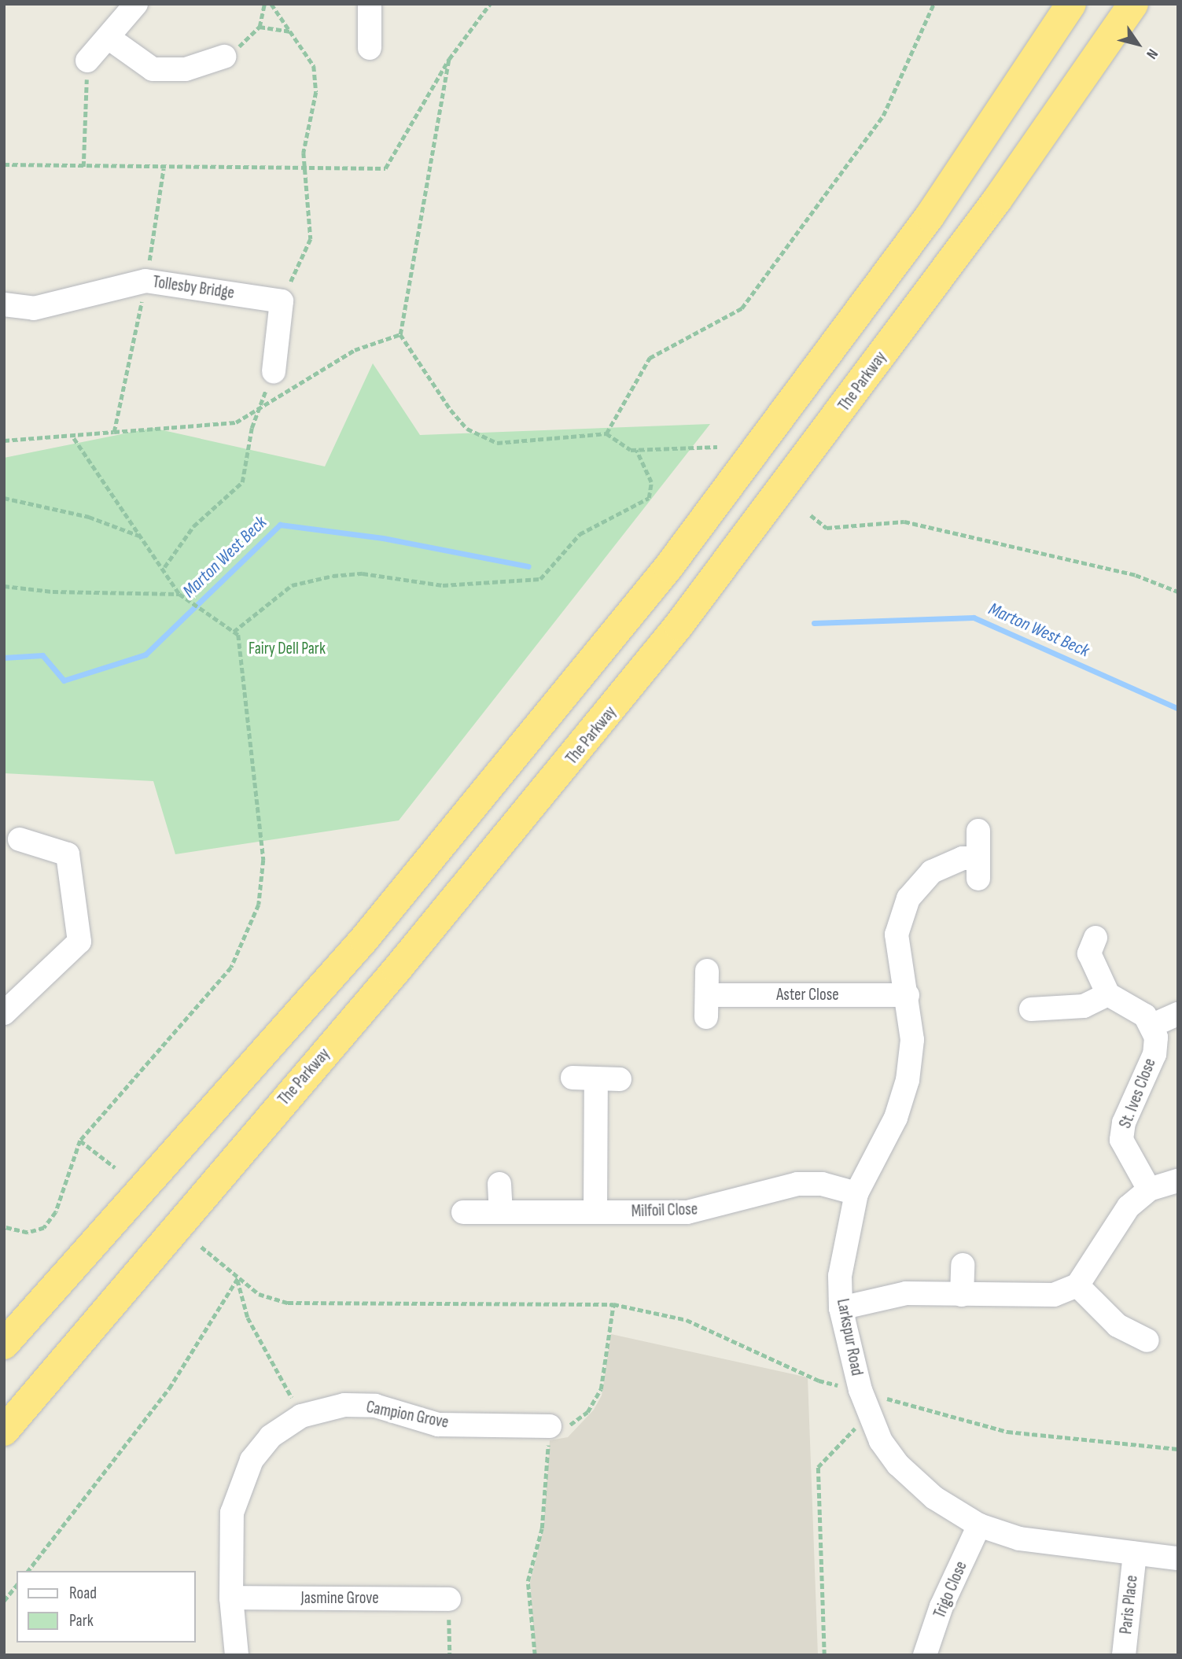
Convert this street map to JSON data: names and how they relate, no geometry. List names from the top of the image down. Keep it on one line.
{"streets":{"highway":["The Parkway"],"street":["Tollesby Bridge","Aster Close","St. Ives Close","Milfoil Close","Larkspur Road","Campion Grove","Trigo Close","Jasmine Grove","Paris Place"]},"crossings":[["Aster Close","Larkspur Road"],["Milfoil Close","Larkspur Road"],["Larkspur Road","Trigo Close"],["Larkspur Road","Paris Place"],["Campion Grove","Jasmine Grove"]],"water":["Marton West Beck"],"parks":["Fairy Dell Park"],"legend":["Road","Park"],"north":"bottom right"}
